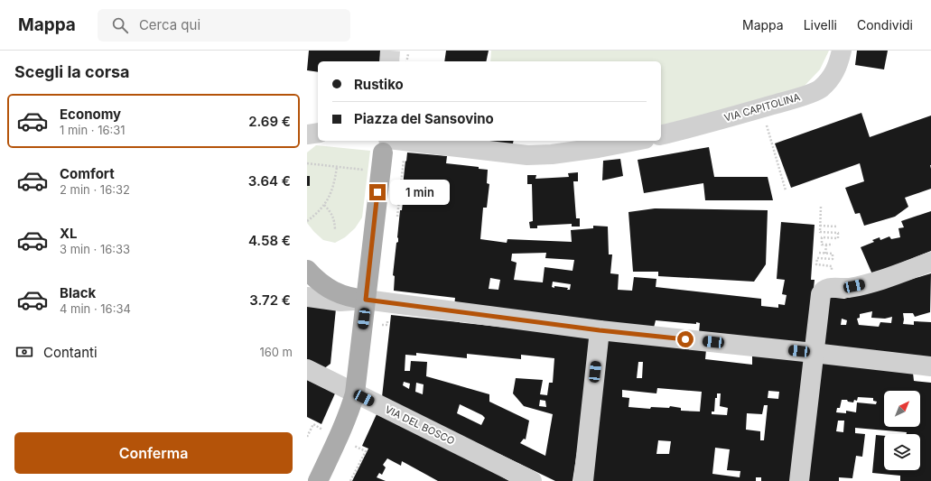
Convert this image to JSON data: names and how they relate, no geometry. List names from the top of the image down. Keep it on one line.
{"streets":{"street":["VIA CAPITOLINA","VIA DEL BOSCO"]},"north":"top right","page":{"header":"Mappa","search":"Cerca qui","nav":["Mappa","Livelli","Condividi"],"heading":"Scegli la corsa","banner":["Rustiko","Piazza del Sansovino"],"list":[{"name":"Economy","note":"1 min · 16:31","value":"2.69 €"},{"name":"Comfort","note":"2 min · 16:32","value":"3.64 €"},{"name":"XL","note":"3 min · 16:33","value":"4.58 €"},{"name":"Black","note":"4 min · 16:34","value":"3.72 €"}],"bubble":"1 min","pay":["Contanti","160 m"],"buttons":"Conferma"}}
